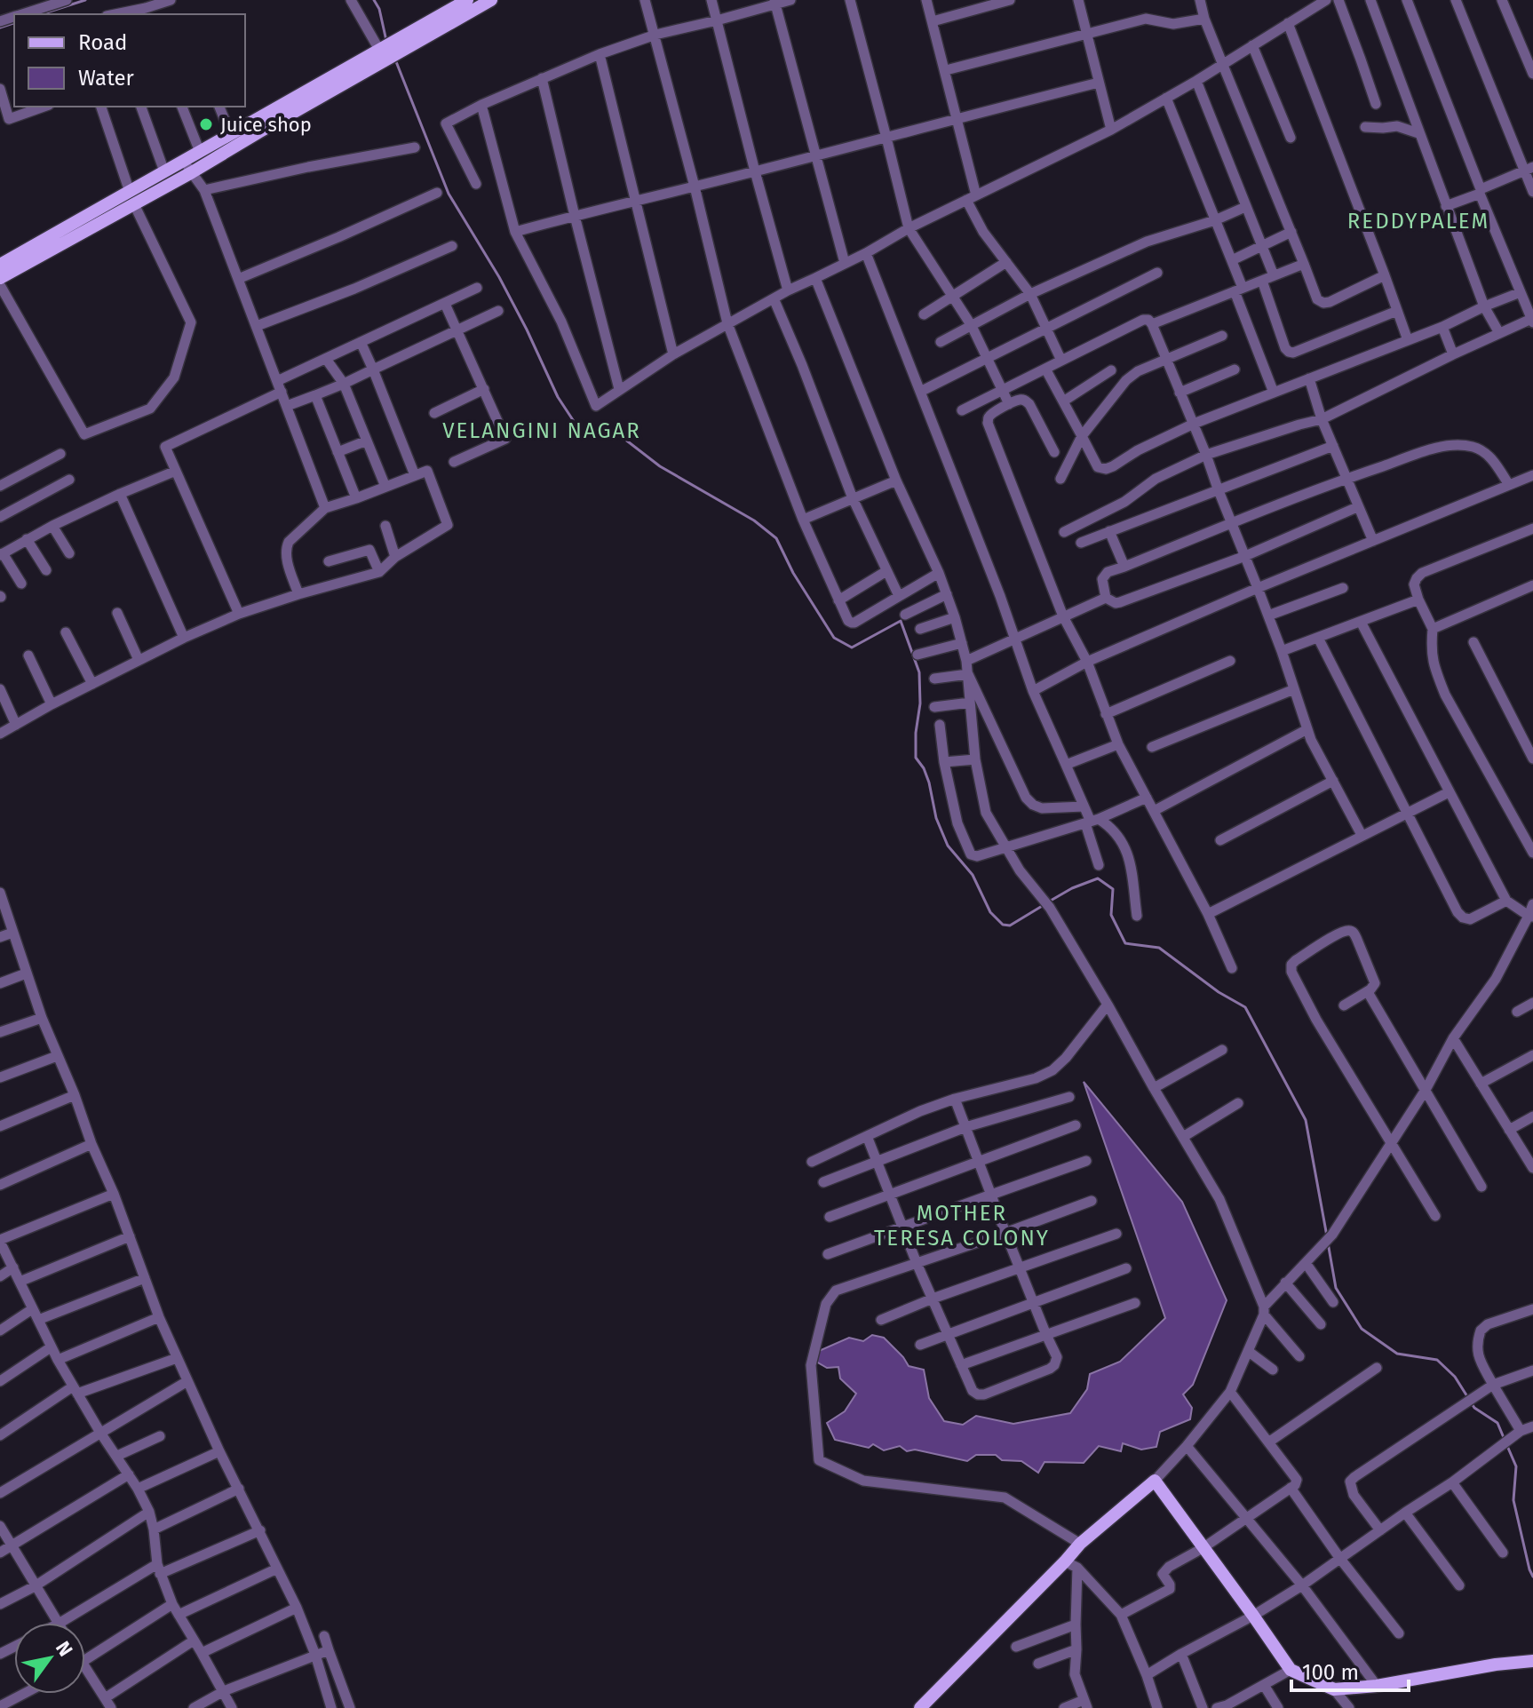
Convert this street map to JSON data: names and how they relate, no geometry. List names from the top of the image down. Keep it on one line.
{"districts":["REDDYPALEM","VELANGINI NAGAR","MOTHER TERESA COLONY"],"places":["Juice shop"],"legend":["Road","Water"],"scale_bar":"100 m","north":"top right"}
